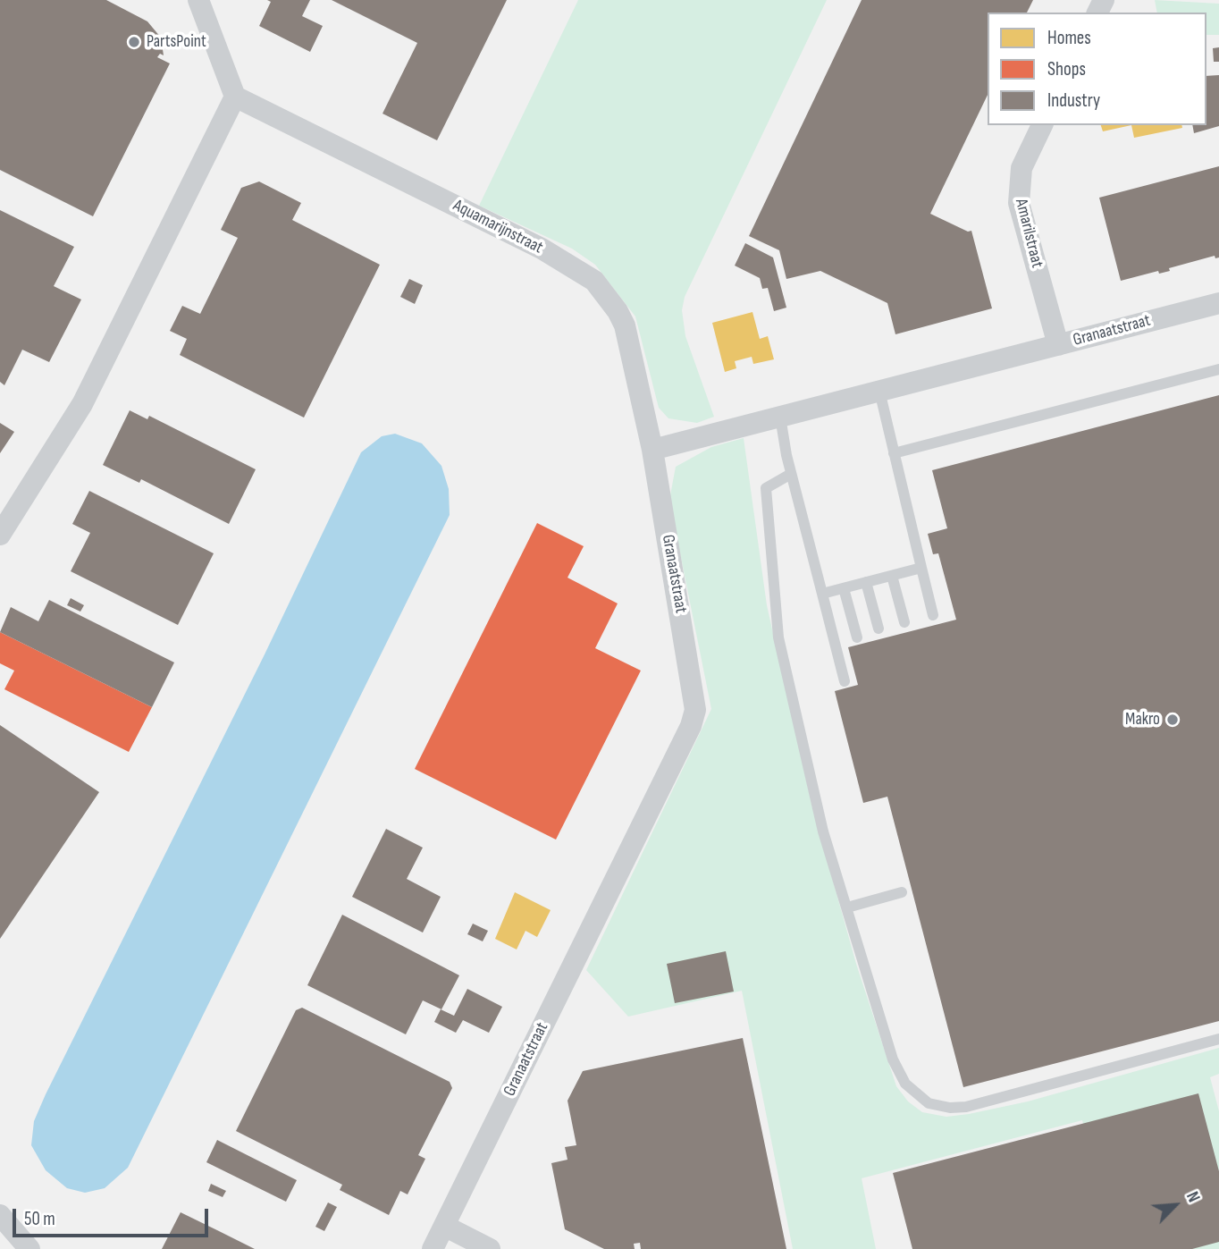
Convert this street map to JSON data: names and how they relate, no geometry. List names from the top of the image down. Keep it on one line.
{"streets":{"street":["Aquamarijnstraat","Amarilstraat","Granaatstraat"]},"crossings":[["Aquamarijnstraat","Granaatstraat"],["Amarilstraat","Granaatstraat"]],"places":["PartsPoint","Makro"],"legend":["Homes","Shops","Industry"],"scale_bar":"50 m","north":"top right"}
